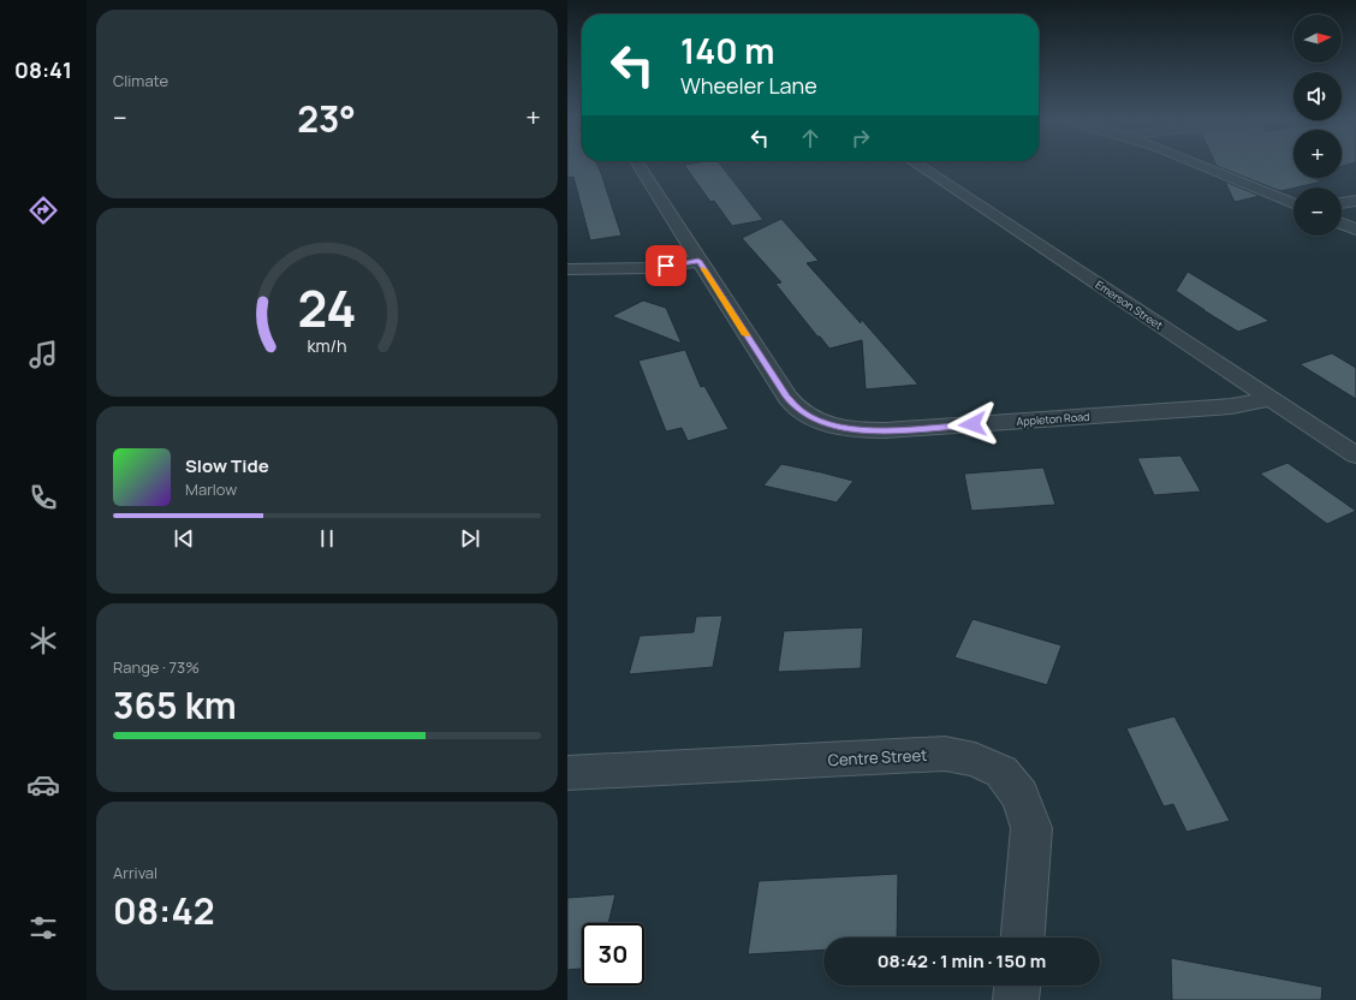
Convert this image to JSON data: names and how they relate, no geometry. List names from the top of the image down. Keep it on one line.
{"streets":{"street":["Emerson Street","Appleton Road","Centre Street"]},"crossings":[["Emerson Street","Appleton Road"]],"north":"right","page":{"tabs":"08:41","tile":["Climate",["Range · 73%","365 km"],["Arrival","08:42"]],"map_buttons":["+","−"],"turn":["140 m","Wheeler Lane"],"heat":["−","23°","+"],"song":["Slow Tide","Marlow"],"limit":"30","trip":"08:42 · 1 min · 150 m","gauge":["24","km/h"]}}
